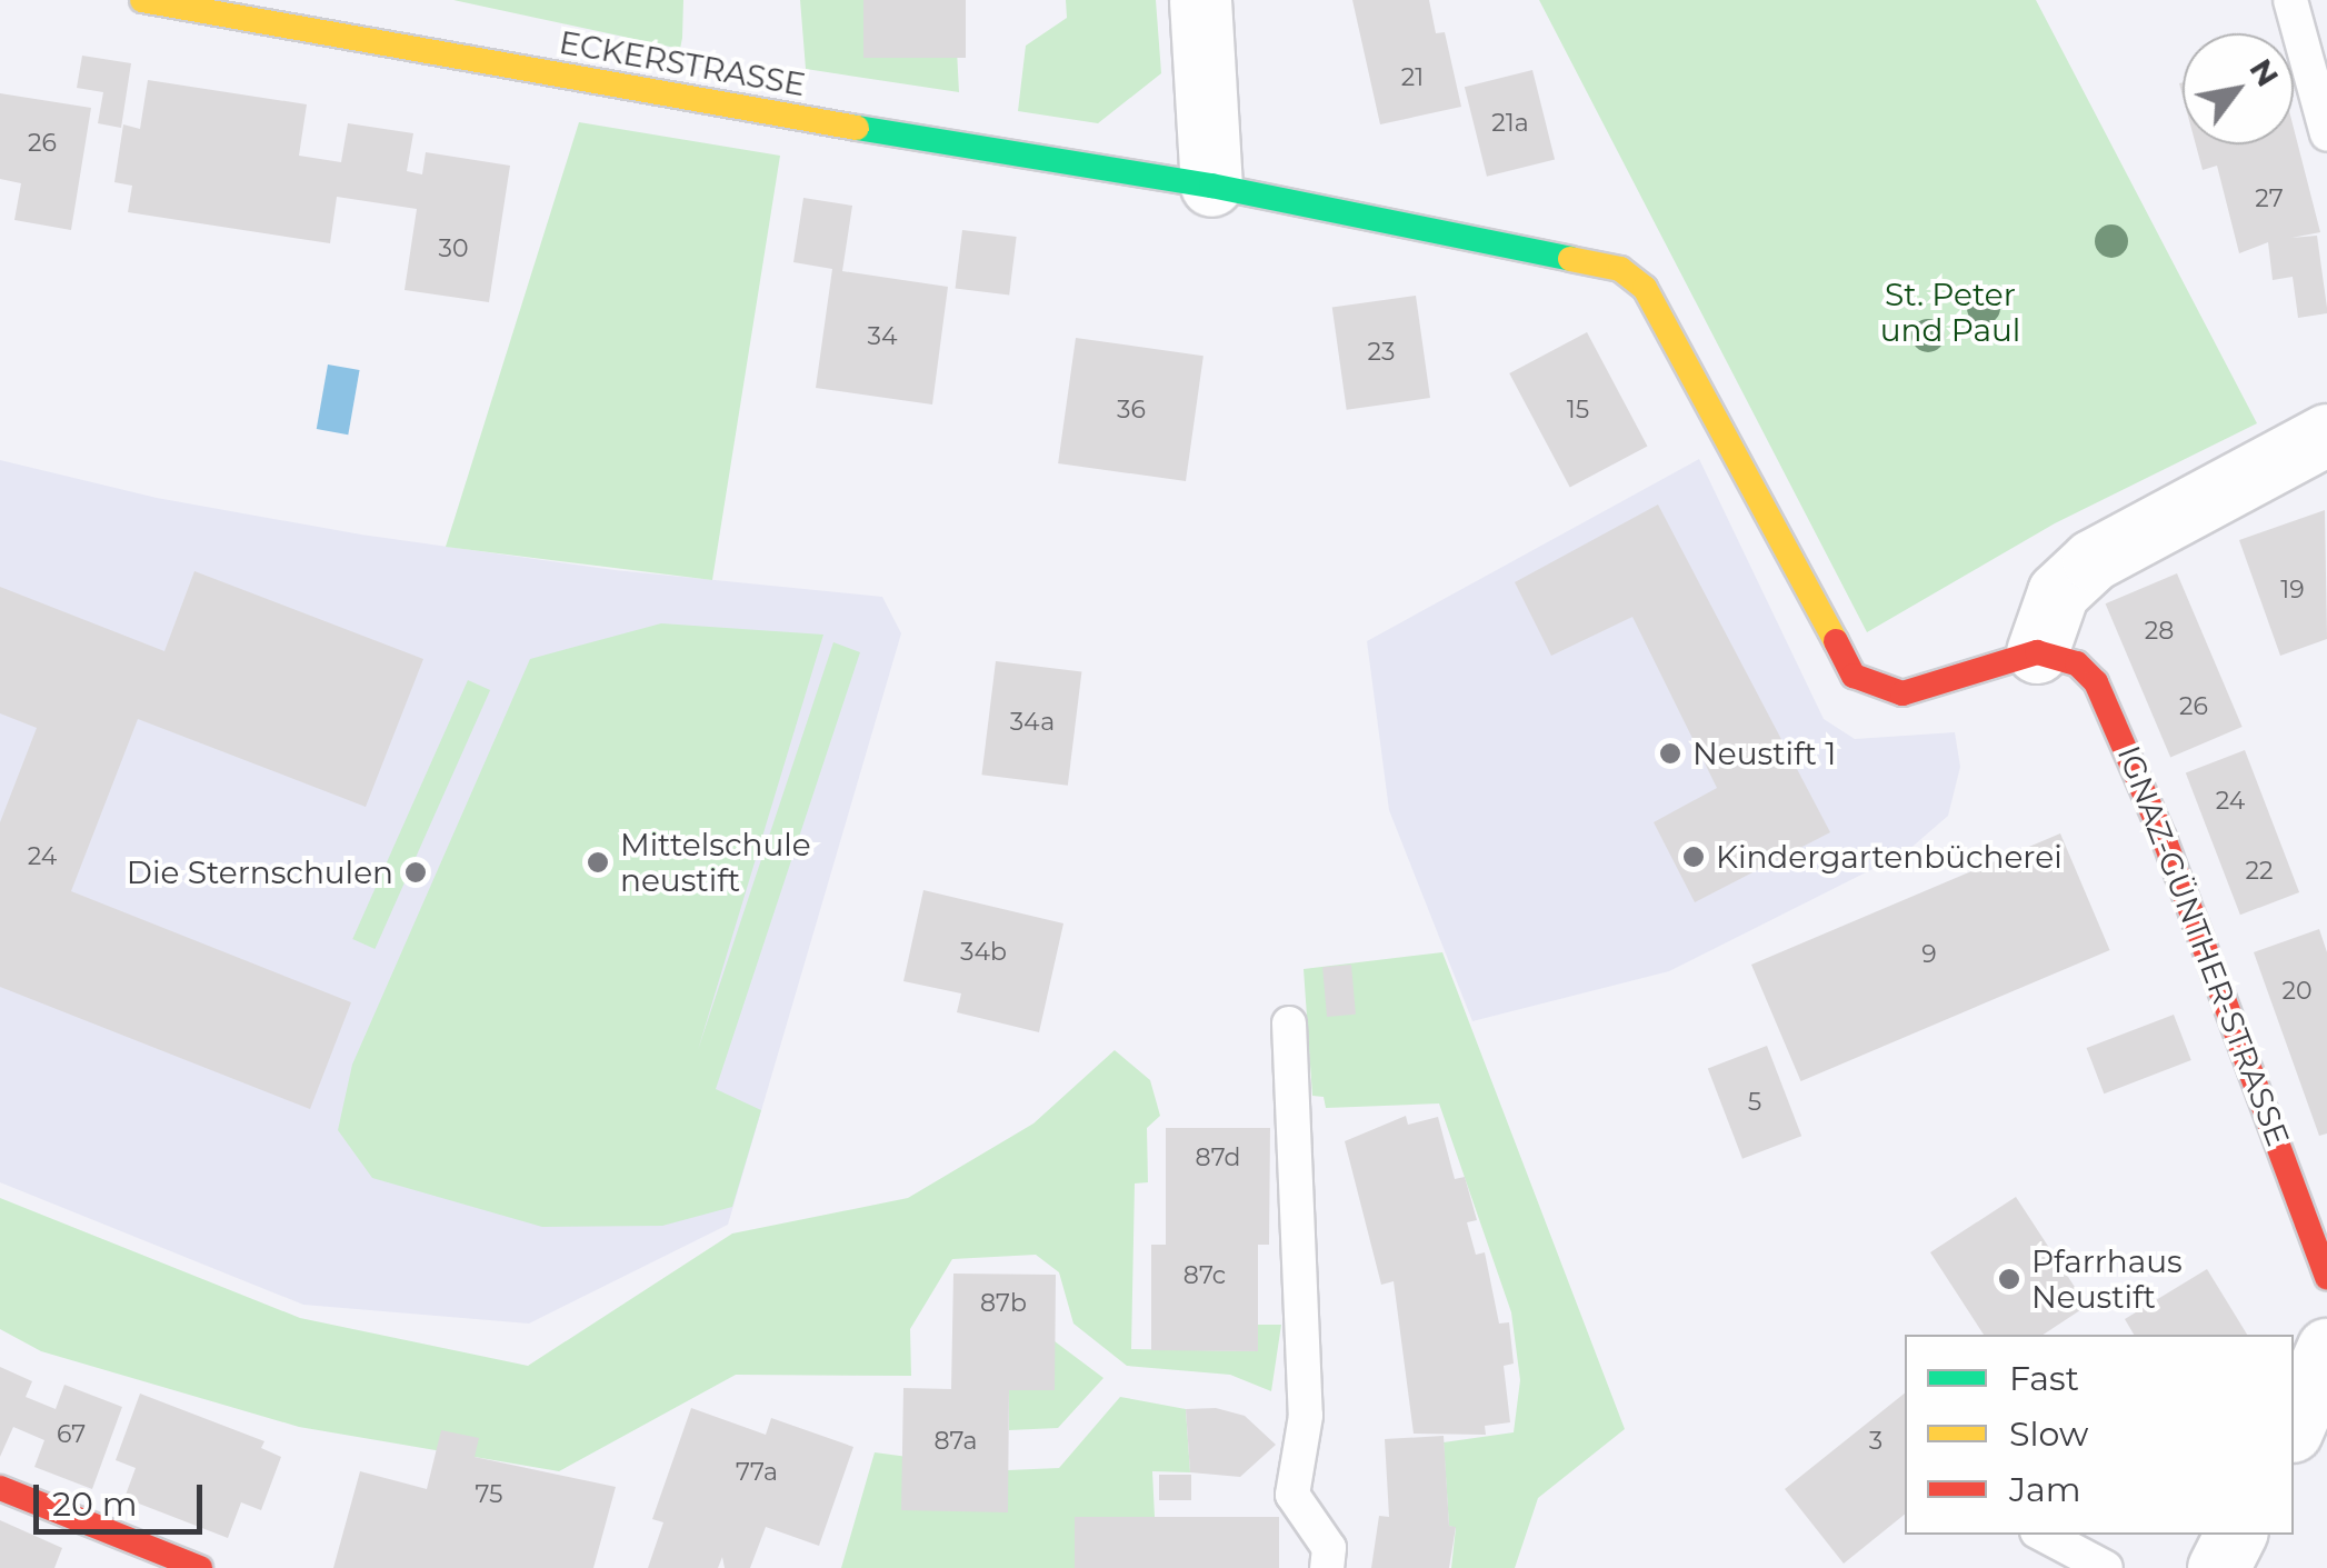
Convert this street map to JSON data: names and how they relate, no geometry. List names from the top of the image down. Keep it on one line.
{"streets":{"street":["ECKERSTRASSE","IGNAZ-GÜNTHER-STRASSE"]},"parks":["St. Peter und Paul"],"places":["Neustift 1","Kindergartenbücherei","Mittelschule neustift","Die Sternschulen","Pfarrhaus Neustift"],"house_numbers":["21","21a","26","27","30","34","23","36","15","19","28","26","34a","24","24","22","34b","9","20","5","87d","87c","87b","67","87a","3","77a","75"],"legend":["Fast","Slow","Jam"],"scale_bar":"20 m","north":"top right"}
